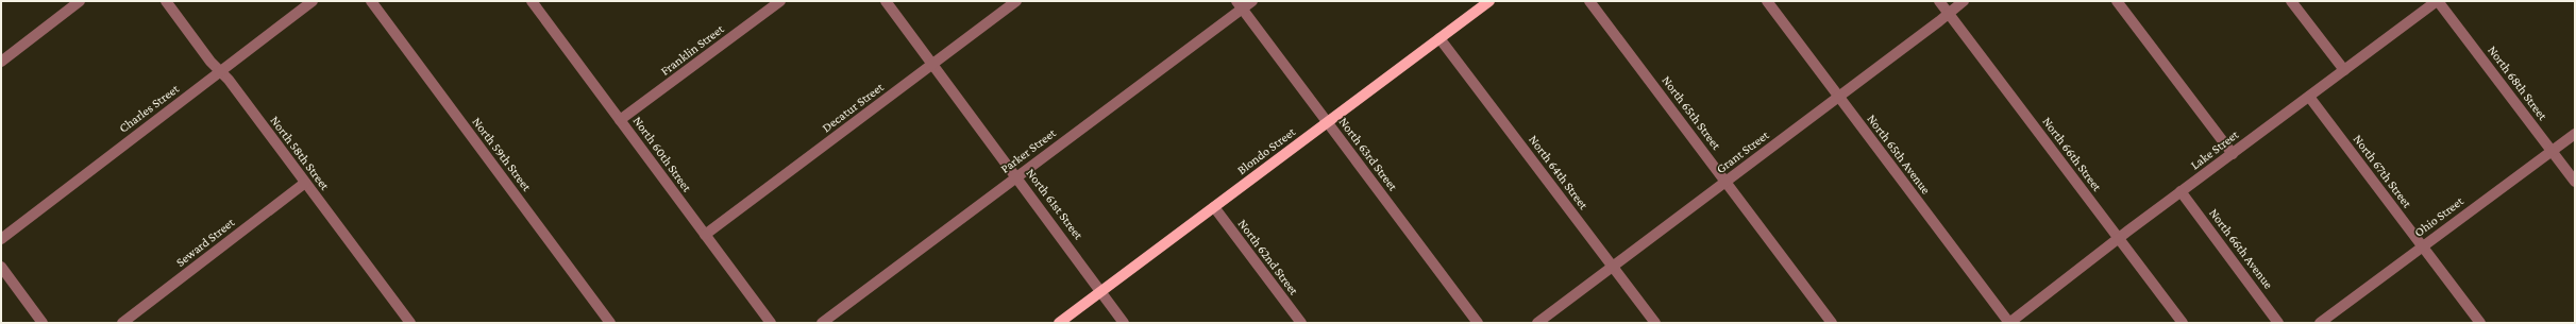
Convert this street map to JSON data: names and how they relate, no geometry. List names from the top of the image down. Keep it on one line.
{"streets":{"main road":["Blondo Street"],"street":["Franklin Street","North 68th Street","Decatur Street","Charles Street","North 65th Street","Lake Street","Parker Street","Grant Street","North 58th Street","North 59th Street","North 60th Street","North 63rd Street","North 65th Avenue","North 66th Street","North 67th Street","North 64th Street","North 61st Street","Ohio Street","Seward Street","North 66th Avenue","North 62nd Street"]},"crossings":[["Franklin Street","North 60th Street"],["North 68th Street","Lake Street"],["North 68th Street","Ohio Street"],["Decatur Street","North 60th Street"],["Decatur Street","North 61st Street"],["Charles Street","North 58th Street"],["North 65th Street","Grant Street"],["Lake Street","North 65th Avenue"],["Lake Street","North 66th Street"],["Lake Street","North 67th Street"],["Lake Street","North 66th Avenue"],["Parker Street","North 63rd Street"],["Parker Street","North 61st Street"],["Blondo Street","North 63rd Street"],["Blondo Street","North 64th Street"],["Blondo Street","North 61st Street"],["Blondo Street","North 62nd Street"],["Grant Street","North 65th Avenue"],["Grant Street","North 66th Street"],["Grant Street","North 64th Street"],["North 58th Street","Seward Street"],["North 67th Street","Ohio Street"]]}
